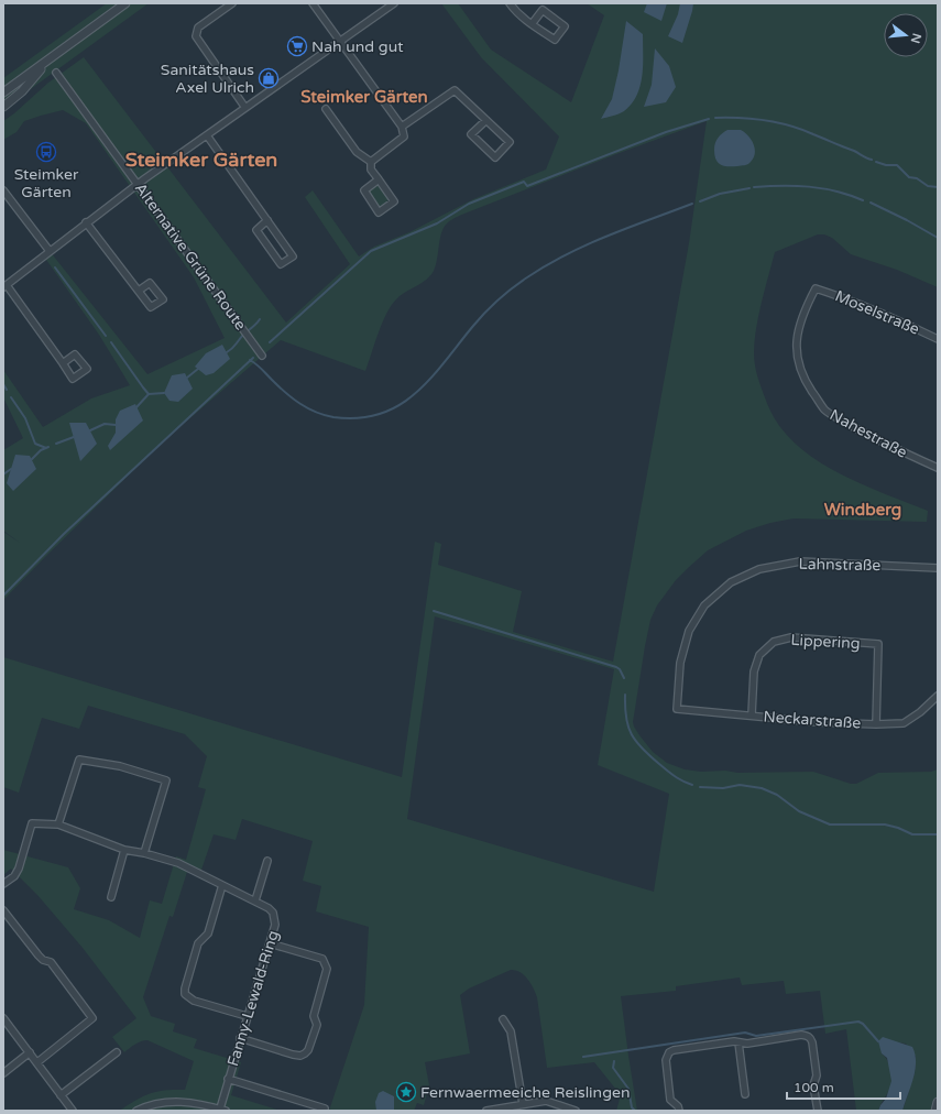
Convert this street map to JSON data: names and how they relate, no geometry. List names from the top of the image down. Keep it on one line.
{"streets":{"street":["Alternative Grüne Route","Moselstraße","Nahestraße","Lahnstraße","Lippering","Neckarstraße","Fanny-Lewald-Ring"]},"crossings":[["Moselstraße","Nahestraße"],["Lahnstraße","Neckarstraße"],["Lippering","Neckarstraße"]],"districts":["Steimker Gärten","Steimker Gärten","Windberg"],"places":{"supermarket":["Nah und gut"],"shop":["Sanitätshaus Axel Ulrich"],"bus stop":["Steimker Gärten"],"place":["Fernwaermeeiche Reislingen"]},"scale_bar":"100 m","north":"right"}
